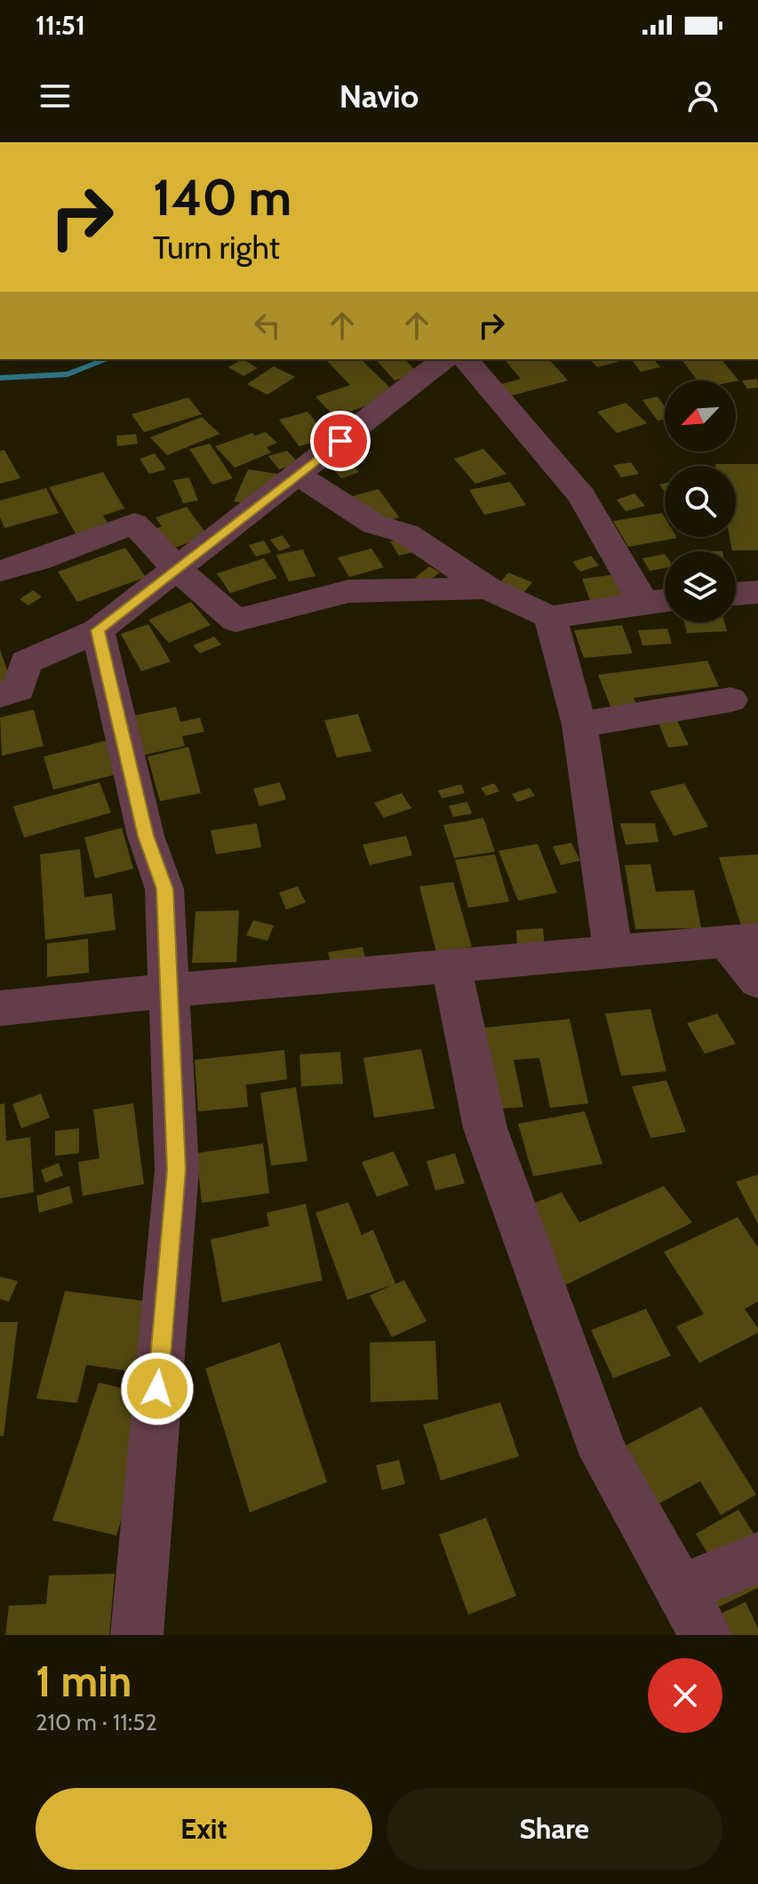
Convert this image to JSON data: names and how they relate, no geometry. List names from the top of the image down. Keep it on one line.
{"north":"bottom left","page":{"status":"11:51","header":"Navio","turn":["140 m","Turn right"],"heading":["1 min","210 m · 11:52"],"buttons":["Exit","Share"]}}
